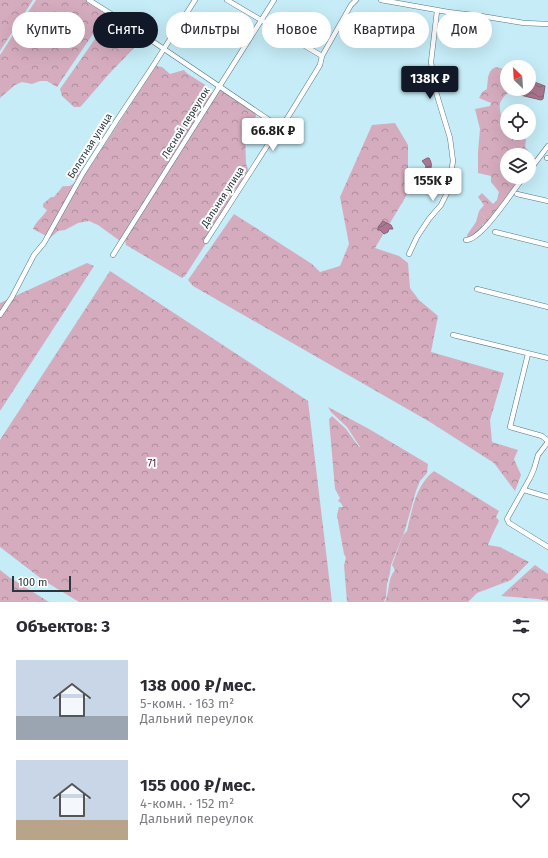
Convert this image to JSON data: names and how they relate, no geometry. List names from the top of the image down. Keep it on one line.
{"streets":{"street":["Лесной переулок","Болотная улица","Дальняя улица"]},"parks":["71"],"scale_bar":"100 m","north":"top left","page":{"chip":["Купить","Снять","Фильтры","Новое","Квартира","Дом"],"price":["138K ₽","66.8K ₽","155K ₽"],"scale":"100 m","heading":"Объектов: 3","list":[{"name":"138 000 ₽/мес.","note":"5-комн. · 163 m² · Дальний переулок"},{"name":"155 000 ₽/мес.","note":"4-комн. · 152 m² · Дальний переулок"}]}}
